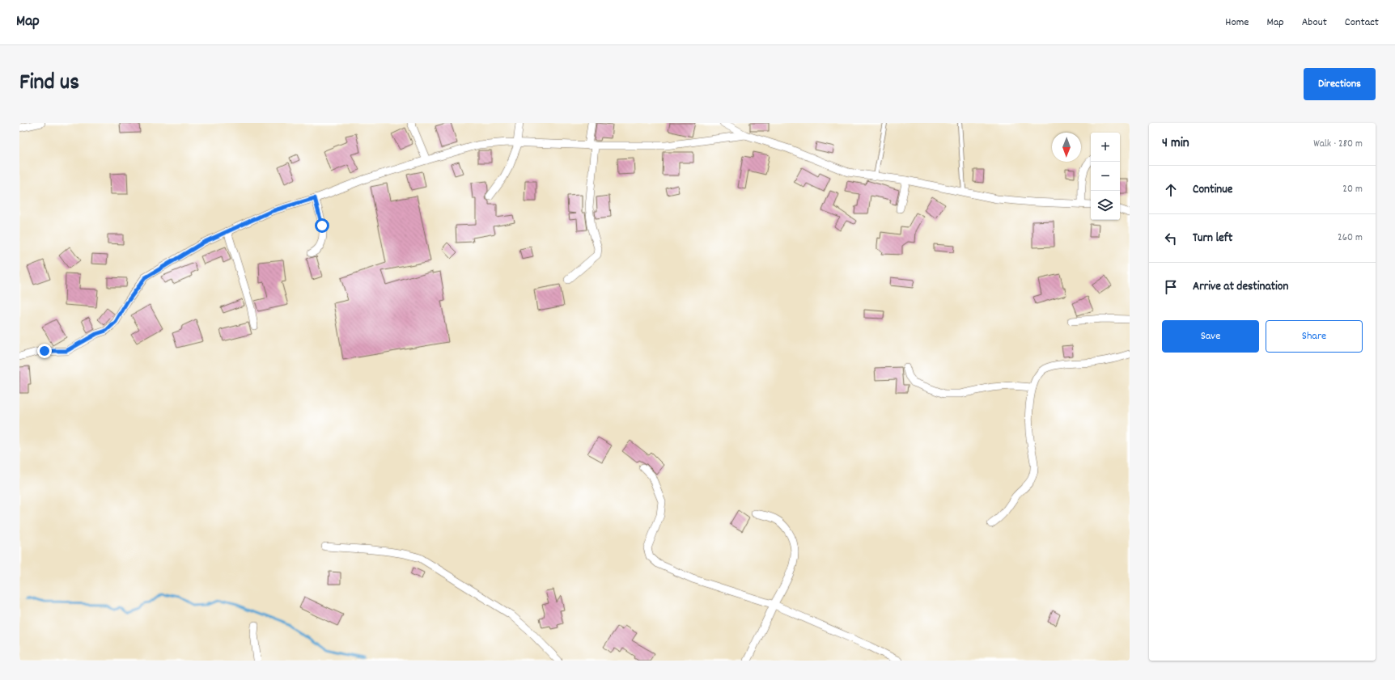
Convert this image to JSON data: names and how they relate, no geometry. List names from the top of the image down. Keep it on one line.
{"north":"bottom","page":{"header":"Map","nav":["Home","Map","About","Contact"],"title":"Find us","buttons":["Directions",["Save","Share"]],"heading":["4 min","Walk · 280 m"],"map_buttons":["+","−"],"list":[["Continue","20 m"],["Turn left","260 m"],"Arrive at destination"]}}
